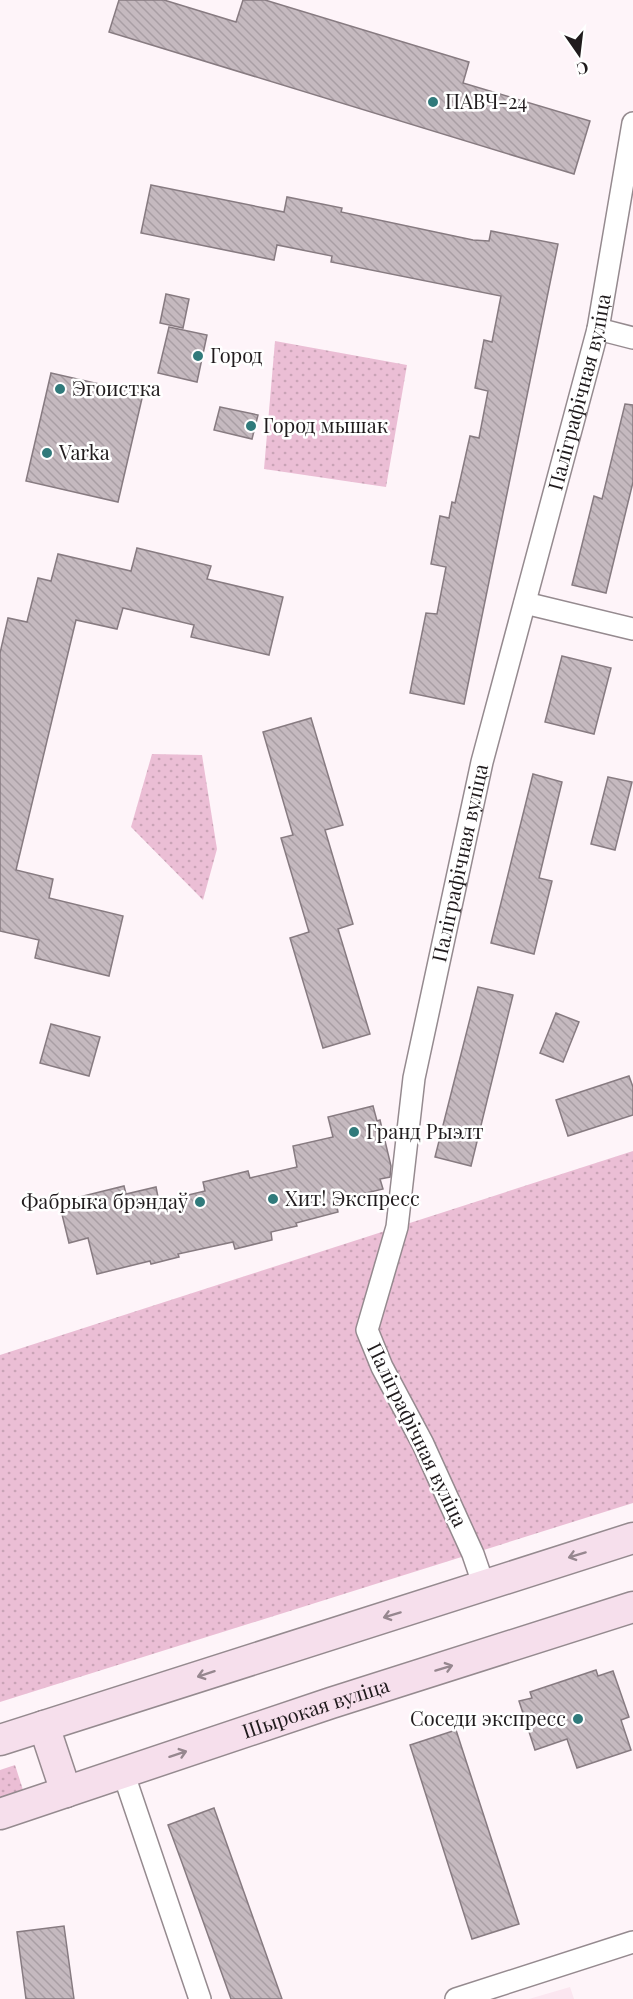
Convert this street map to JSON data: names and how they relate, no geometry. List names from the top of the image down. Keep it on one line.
{"streets":{"main road":["Шырокая вуліца"],"street":["Паліграфічная вуліца"]},"places":["ПАВЧ-24","Город","Эгоистка","Город мышак","Varka","Гранд Рыэлт","Хит! Экспресс","Фабрыка брэндаў","Соседи экспресс"],"north":"bottom"}
